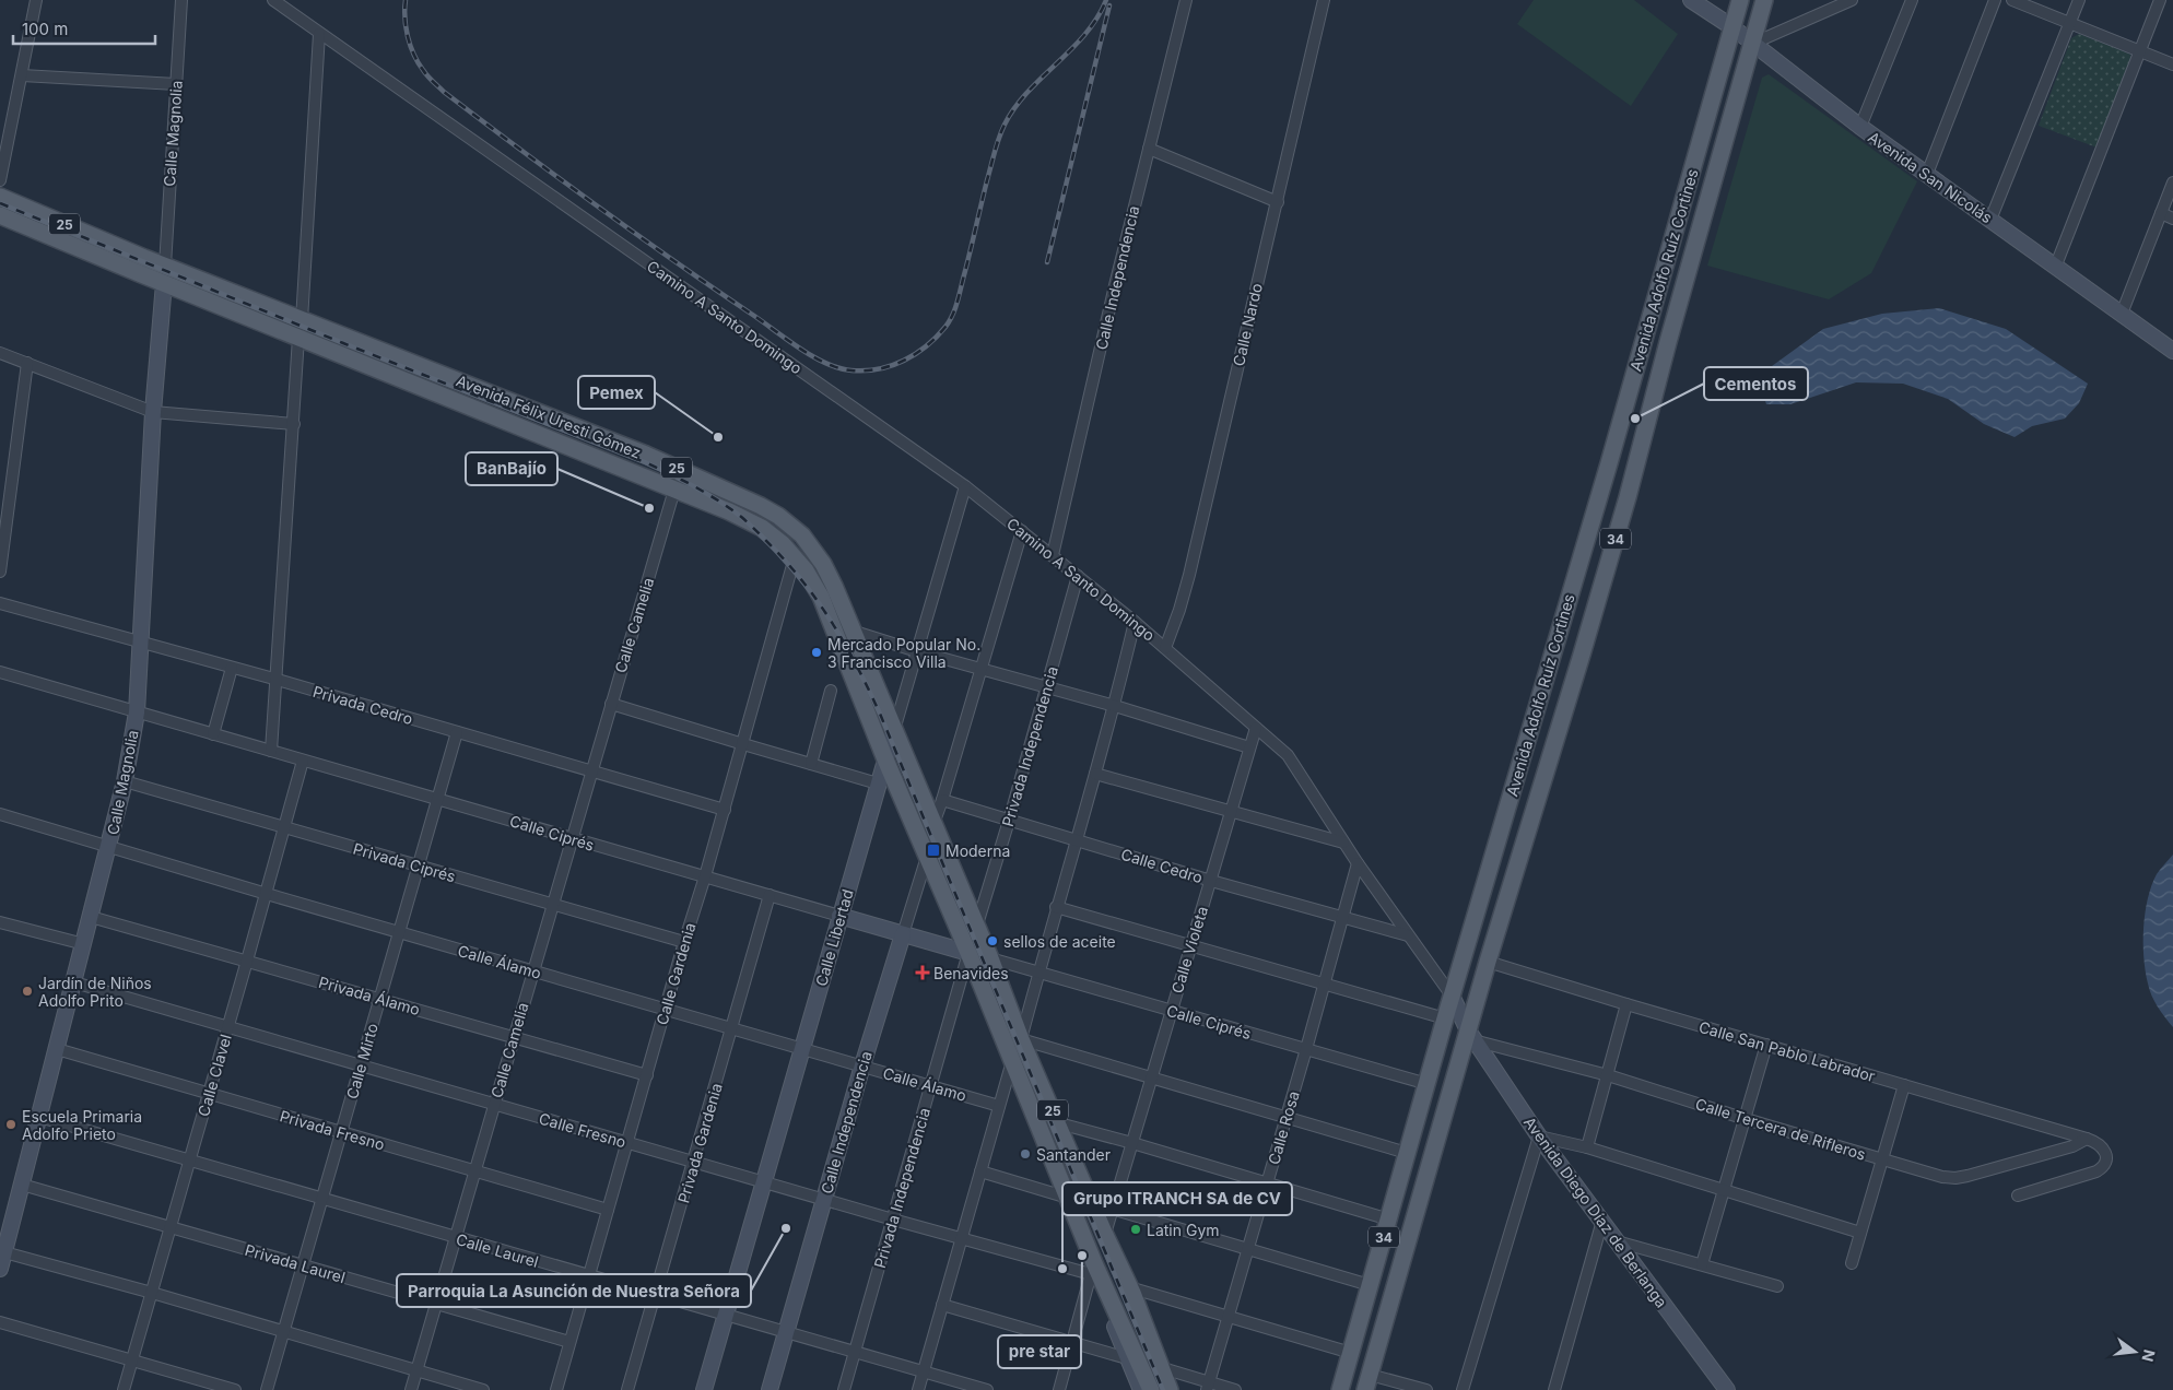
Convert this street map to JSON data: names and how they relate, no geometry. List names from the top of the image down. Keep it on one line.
{"streets":{"main road":["25","Avenida Adolfo Ruíz Cortines","Avenida Félix Uresti Gómez","34"],"street":["Calle Magnolia","Avenida San Nicolás","Calle Independencia","Camino A Santo Domingo","Calle Nardo","Calle Camelia","Privada Cedro","Privada Independencia","Calle Ciprés","Privada Ciprés","Calle Cedro","Calle Libertad","Calle Violeta","Calle Álamo","Calle Gardenia","Privada Álamo","Calle San Pablo Labrador","Calle Mirto","Calle Clavel","Calle Rosa","Calle Tercera de Rifleros","Privada Fresno","Calle Fresno","Privada Gardenia","Avenida Diego Díaz de Berlanga","Calle Laurel","Privada Laurel"]},"crossings":[["Calle Magnolia","Avenida Félix Uresti Gómez"],["Calle Magnolia","Privada Cedro"],["Calle Magnolia","Calle Ciprés"],["Calle Magnolia","Privada Ciprés"],["Calle Magnolia","Calle Álamo"],["Calle Magnolia","Privada Álamo"],["Calle Magnolia","Privada Fresno"],["Calle Magnolia","Calle Fresno"],["Calle Magnolia","Calle Laurel"],["Calle Magnolia","Privada Laurel"],["Avenida San Nicolás","Avenida Adolfo Ruíz Cortines"],["25","Avenida Félix Uresti Gómez"],["Avenida Adolfo Ruíz Cortines","Camino A Santo Domingo"],["Avenida Adolfo Ruíz Cortines","Calle Ciprés"],["Avenida Adolfo Ruíz Cortines","Calle San Pablo Labrador"],["Avenida Adolfo Ruíz Cortines","Calle Tercera de Rifleros"],["Avenida Adolfo Ruíz Cortines","Avenida Diego Díaz de Berlanga"],["Calle Independencia","Camino A Santo Domingo"],["Calle Independencia","Avenida Félix Uresti Gómez"],["Calle Independencia","Calle Ciprés"],["Calle Independencia","Calle Álamo"],["Calle Independencia","Calle Fresno"],["Calle Independencia","Calle Laurel"],["Camino A Santo Domingo","Calle Nardo"],["Camino A Santo Domingo","Privada Independencia"],["Camino A Santo Domingo","Calle Cedro"],["Camino A Santo Domingo","Calle Libertad"],["Camino A Santo Domingo","Calle Violeta"],["Camino A Santo Domingo","Calle Rosa"],["Camino A Santo Domingo","Avenida Diego Díaz de Berlanga"],["Avenida Félix Uresti Gómez","Calle Camelia"],["Avenida Félix Uresti Gómez","Privada Independencia"],["Avenida Félix Uresti Gómez","Calle Ciprés"],["Avenida Félix Uresti Gómez","Calle Libertad"],["Avenida Félix Uresti Gómez","Calle Violeta"],["Avenida Félix Uresti Gómez","Calle Gardenia"],["Avenida Félix Uresti Gómez","Calle Fresno"],["Calle Camelia","Privada Cedro"],["Calle Camelia","Calle Ciprés"],["Calle Camelia","Privada Ciprés"],["Calle Camelia","Calle Álamo"],["Calle Camelia","Privada Álamo"],["Calle Camelia","Privada Fresno"],["Calle Camelia","Calle Fresno"],["Calle Camelia","Calle Laurel"],["Calle Camelia","Privada Laurel"],["Privada Cedro","Calle Gardenia"],["Privada Cedro","Calle Mirto"],["Privada Independencia","Calle Ciprés"],["Privada Independencia","Calle Cedro"],["Privada Independencia","Calle Álamo"],["Privada Independencia","Calle Fresno"],["Privada Independencia","Calle Laurel"],["Calle Ciprés","Calle Libertad"],["Calle Ciprés","Calle Violeta"],["Calle Ciprés","Calle Gardenia"],["Calle Ciprés","Calle Mirto"],["Calle Ciprés","Calle Clavel"],["Calle Ciprés","Calle Rosa"],["Calle Ciprés","Privada Gardenia"],["Privada Ciprés","Calle Gardenia"],["Privada Ciprés","Calle Mirto"],["Privada Ciprés","Calle Clavel"],["Calle Cedro","Calle Violeta"],["Calle Cedro","Calle Rosa"],["Calle Libertad","Calle Álamo"],["Calle Libertad","Calle Fresno"],["Calle Libertad","Calle Laurel"],["Calle Álamo","Calle Gardenia"],["Calle Álamo","Calle Mirto"],["Calle Álamo","Calle Clavel"],["Calle Álamo","Privada Gardenia"],["Calle Gardenia","Privada Álamo"],["Calle Gardenia","Privada Fresno"],["Calle Gardenia","Calle Fresno"],["Calle Gardenia","Calle Laurel"],["Calle Gardenia","Privada Laurel"],["Privada Álamo","Calle Mirto"],["Privada Álamo","Calle Clavel"],["Calle San Pablo Labrador","Calle Tercera de Rifleros"],["Calle Mirto","Privada Fresno"],["Calle Mirto","Calle Fresno"],["Calle Mirto","Calle Laurel"],["Calle Mirto","Privada Laurel"],["Calle Clavel","Privada Fresno"],["Calle Clavel","Calle Fresno"],["Calle Clavel","Calle Laurel"],["Calle Clavel","Privada Laurel"],["Calle Tercera de Rifleros","Avenida Diego Díaz de Berlanga"],["Calle Fresno","Privada Gardenia"],["Privada Gardenia","Calle Laurel"]],"places":{"other":["Cementos","Pemex","BanBajío","Mercado Popular No. 3 Francisco Villa","sellos de aceite","Jardín de Niños Adolfo Prito","Escuela Primaria Adolfo Prieto","Santander","Parroquia La Asunción de Nuestra Señora","Latin Gym","pre star","Grupo ITRANCH SA de CV"],"transit":["Moderna"],"health":["Benavides"]},"scale_bar":"100 m","north":"right"}
